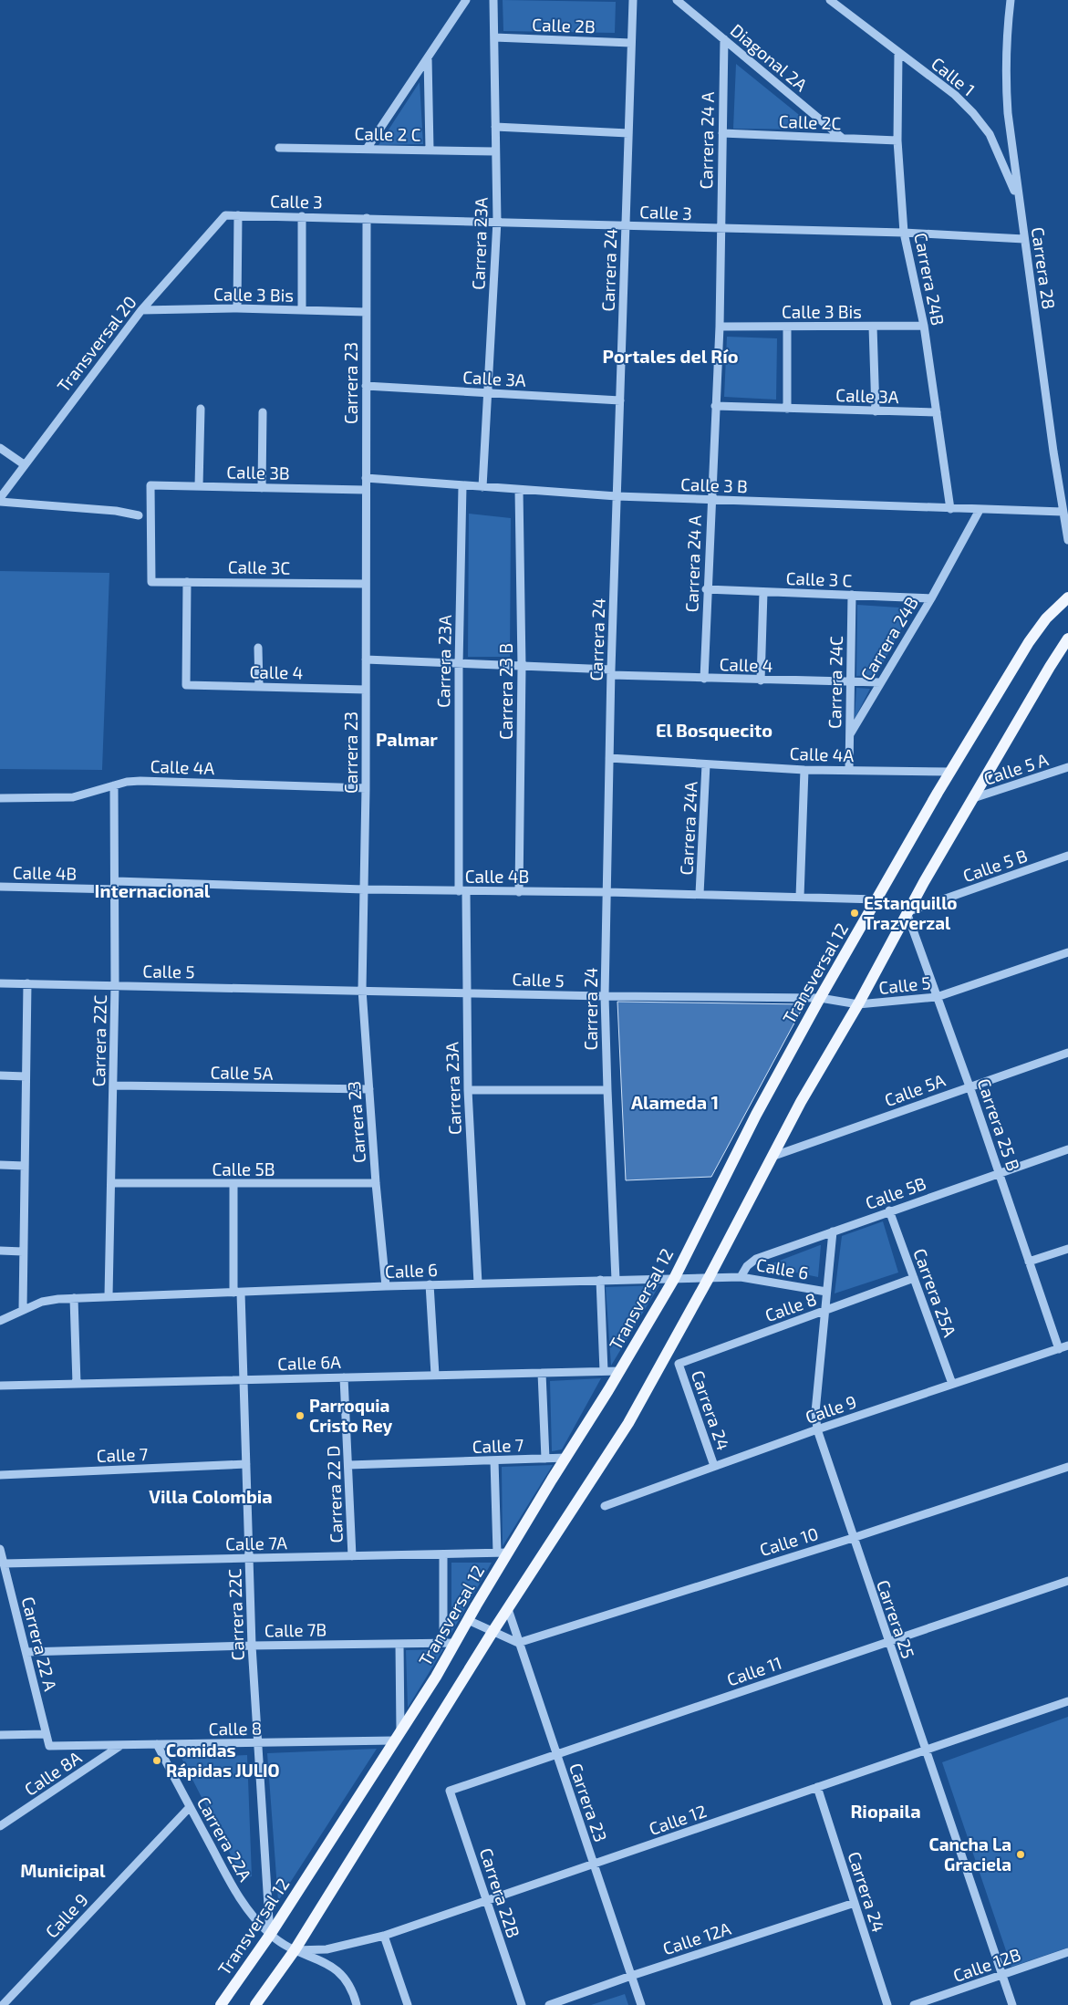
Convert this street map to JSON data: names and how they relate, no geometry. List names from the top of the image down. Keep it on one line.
{"streets":{"main road":["Transversal 12"],"street":["Calle 2B","Diagonal 2A","Calle 1","Calle 2C","Calle 2 C","Carrera 24 A","Calle 3","Carrera 23A","Carrera 28","Carrera 24","Carrera 24B","Calle 3 Bis","Transversal 20","Calle 3A","Carrera 23","Calle 3B","Calle 3 B","Calle 3C","Calle 3 C","Calle 4","Carrera 24C","Carrera 23 B","Calle 4A","Calle 5 A","Carrera 24A","Calle 5 B","Calle 4B","Calle 5","Carrera 22C","Calle 5A","Carrera 25 B","Calle 5B","Calle 6","Carrera 25A","Calle 8","Calle 6A","Calle 9","Calle 7","Carrera 22 D","Calle 10","Calle 7A","Carrera 25","Calle 7B","Carrera 22 A","Calle 11","Calle 8A","Calle 12","Carrera 22A","Carrera 22B","Calle 12A","Calle 12B"]},"crossings":[["Calle 2B","Carrera 23A"],["Calle 2B","Carrera 24"],["Diagonal 2A","Calle 2C"],["Diagonal 2A","Carrera 24 A"],["Calle 1","Carrera 28"],["Calle 1","Carrera 24B"],["Calle 2C","Carrera 24 A"],["Calle 2C","Carrera 24B"],["Calle 2 C","Carrera 23A"],["Carrera 24 A","Calle 3"],["Carrera 24 A","Calle 3 Bis"],["Carrera 24 A","Calle 3A"],["Carrera 24 A","Calle 3 B"],["Carrera 24 A","Calle 3 C"],["Carrera 24 A","Calle 4"],["Calle 3","Carrera 23A"],["Calle 3","Carrera 28"],["Calle 3","Carrera 24"],["Calle 3","Carrera 24B"],["Calle 3","Transversal 20"],["Calle 3","Carrera 23"],["Carrera 23A","Calle 3A"],["Carrera 23A","Calle 3 B"],["Carrera 23A","Calle 4"],["Carrera 23A","Calle 4B"],["Carrera 23A","Calle 5"],["Carrera 23A","Calle 6"],["Carrera 28","Calle 3 B"],["Carrera 24","Calle 3A"],["Carrera 24","Calle 3 B"],["Carrera 24","Calle 4"],["Carrera 24","Calle 4A"],["Carrera 24","Calle 4B"],["Carrera 24","Calle 5"],["Carrera 24","Calle 6"],["Carrera 24","Calle 8"],["Carrera 24","Calle 9"],["Carrera 24","Calle 12"],["Carrera 24","Calle 12A"],["Carrera 24B","Calle 3 Bis"],["Carrera 24B","Calle 3A"],["Carrera 24B","Calle 3 B"],["Carrera 24B","Calle 3 C"],["Carrera 24B","Calle 4"],["Carrera 24B","Carrera 24C"],["Calle 3 Bis","Transversal 20"],["Calle 3 Bis","Carrera 23"],["Calle 3A","Carrera 23"],["Carrera 23","Calle 3B"],["Carrera 23","Calle 3 B"],["Carrera 23","Calle 3C"],["Carrera 23","Calle 4"],["Carrera 23","Calle 4A"],["Carrera 23","Calle 4B"],["Carrera 23","Calle 5"],["Carrera 23","Calle 5A"],["Carrera 23","Calle 5B"],["Carrera 23","Calle 6"],["Carrera 23","Calle 10"],["Carrera 23","Calle 11"],["Carrera 23","Calle 12"],["Carrera 23","Calle 12A"],["Calle 3B","Calle 3C"],["Calle 3 B","Carrera 23 B"],["Calle 3C","Calle 4"],["Calle 3 C","Carrera 24C"],["Calle 4","Carrera 24C"],["Calle 4","Carrera 23 B"],["Carrera 24C","Calle 4A"],["Carrera 23 B","Calle 4B"],["Calle 4A","Carrera 24A"],["Calle 4A","Transversal 12"],["Calle 4A","Carrera 22C"],["Carrera 24A","Calle 4B"],["Calle 5 B","Carrera 25 B"],["Calle 4B","Transversal 12"],["Calle 4B","Carrera 22C"],["Calle 5","Transversal 12"],["Calle 5","Carrera 22C"],["Calle 5","Carrera 25 B"],["Transversal 12","Carrera 22C"],["Transversal 12","Calle 6"],["Transversal 12","Calle 8"],["Transversal 12","Calle 6A"],["Transversal 12","Calle 7"],["Transversal 12","Calle 7A"],["Transversal 12","Calle 7B"],["Transversal 12","Carrera 22A"],["Carrera 22C","Calle 5A"],["Carrera 22C","Calle 5B"],["Carrera 22C","Calle 6"],["Carrera 22C","Calle 8"],["Carrera 22C","Calle 6A"],["Carrera 22C","Calle 7"],["Carrera 22C","Calle 7A"],["Carrera 22C","Calle 7B"],["Carrera 22C","Carrera 22A"],["Calle 5A","Carrera 25 B"],["Carrera 25 B","Calle 5B"],["Carrera 25 B","Calle 9"],["Calle 5B","Calle 6"],["Calle 5B","Carrera 25A"],["Calle 5B","Carrera 25"],["Calle 6","Carrera 25"],["Carrera 25A","Calle 8"],["Carrera 25A","Calle 9"],["Calle 8","Carrera 25"],["Calle 8","Carrera 22 A"],["Calle 8","Calle 8A"],["Calle 8","Carrera 22A"],["Calle 6A","Carrera 22 D"],["Calle 9","Carrera 25"],["Calle 9","Carrera 22A"],["Calle 7","Carrera 22 D"],["Carrera 22 D","Calle 7A"],["Calle 10","Carrera 25"],["Calle 7A","Carrera 22 A"],["Carrera 25","Calle 11"],["Carrera 25","Calle 12"],["Carrera 25","Calle 12B"],["Calle 7B","Carrera 22 A"],["Calle 11","Carrera 22B"],["Calle 12","Carrera 22A"],["Calle 12","Carrera 22B"]],"districts":["Portales del Río","El Bosquecito","Palmar","Internacional","Alameda 1","Villa Colombia","Riopaila","Municipal"],"places":["Estanquillo Trazverzal","Parroquia Cristo Rey","Comidas Rápidas JULIO","Cancha La Graciela"]}
